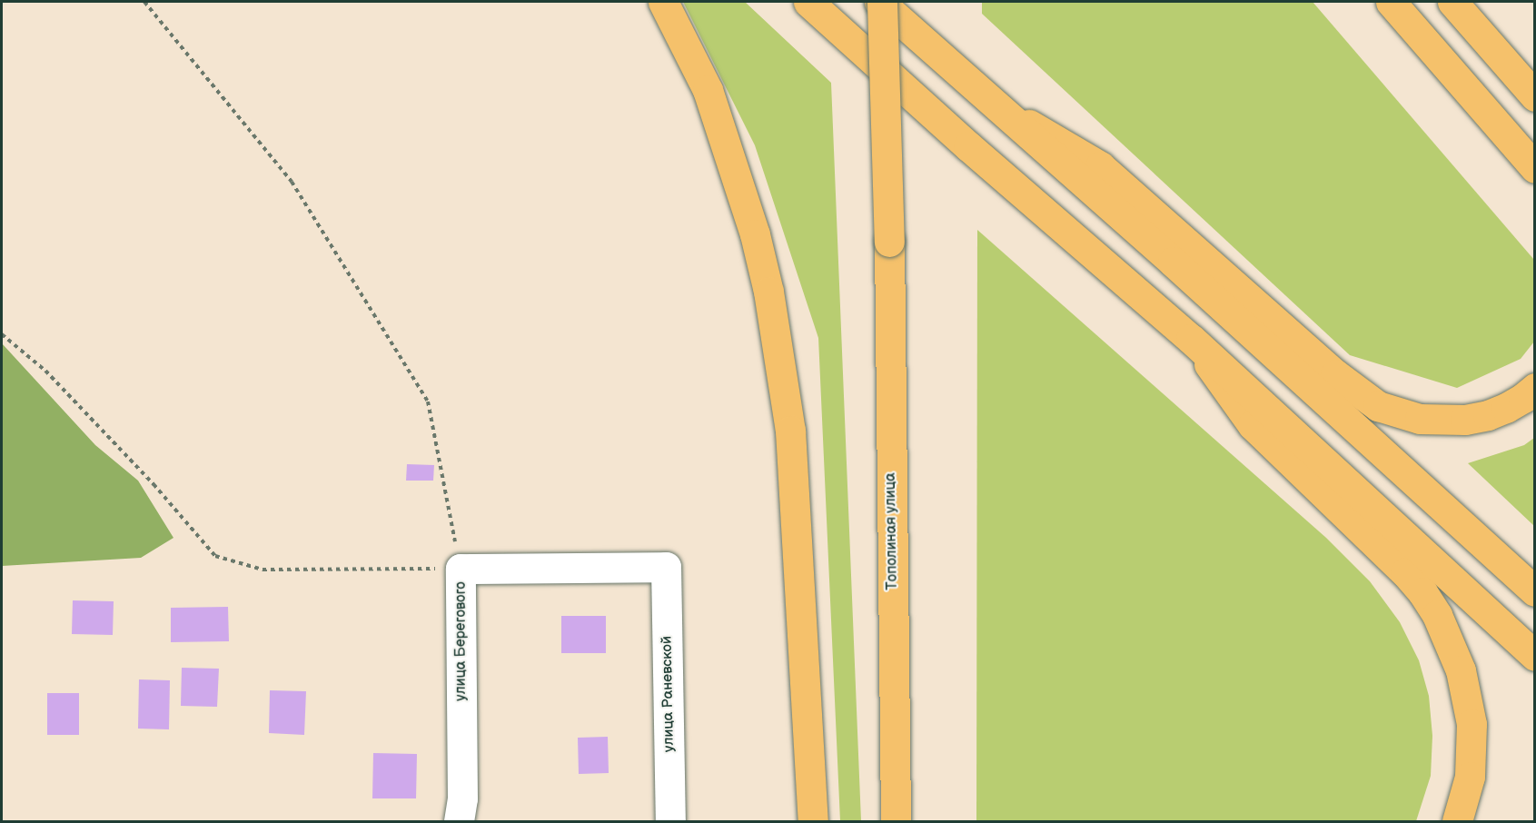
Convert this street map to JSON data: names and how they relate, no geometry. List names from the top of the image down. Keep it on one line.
{"streets":{"main road":["Тополиная улица"],"street":["улица Берегового","улица Раневской"]},"crossings":[["улица Берегового","улица Раневской"]]}
